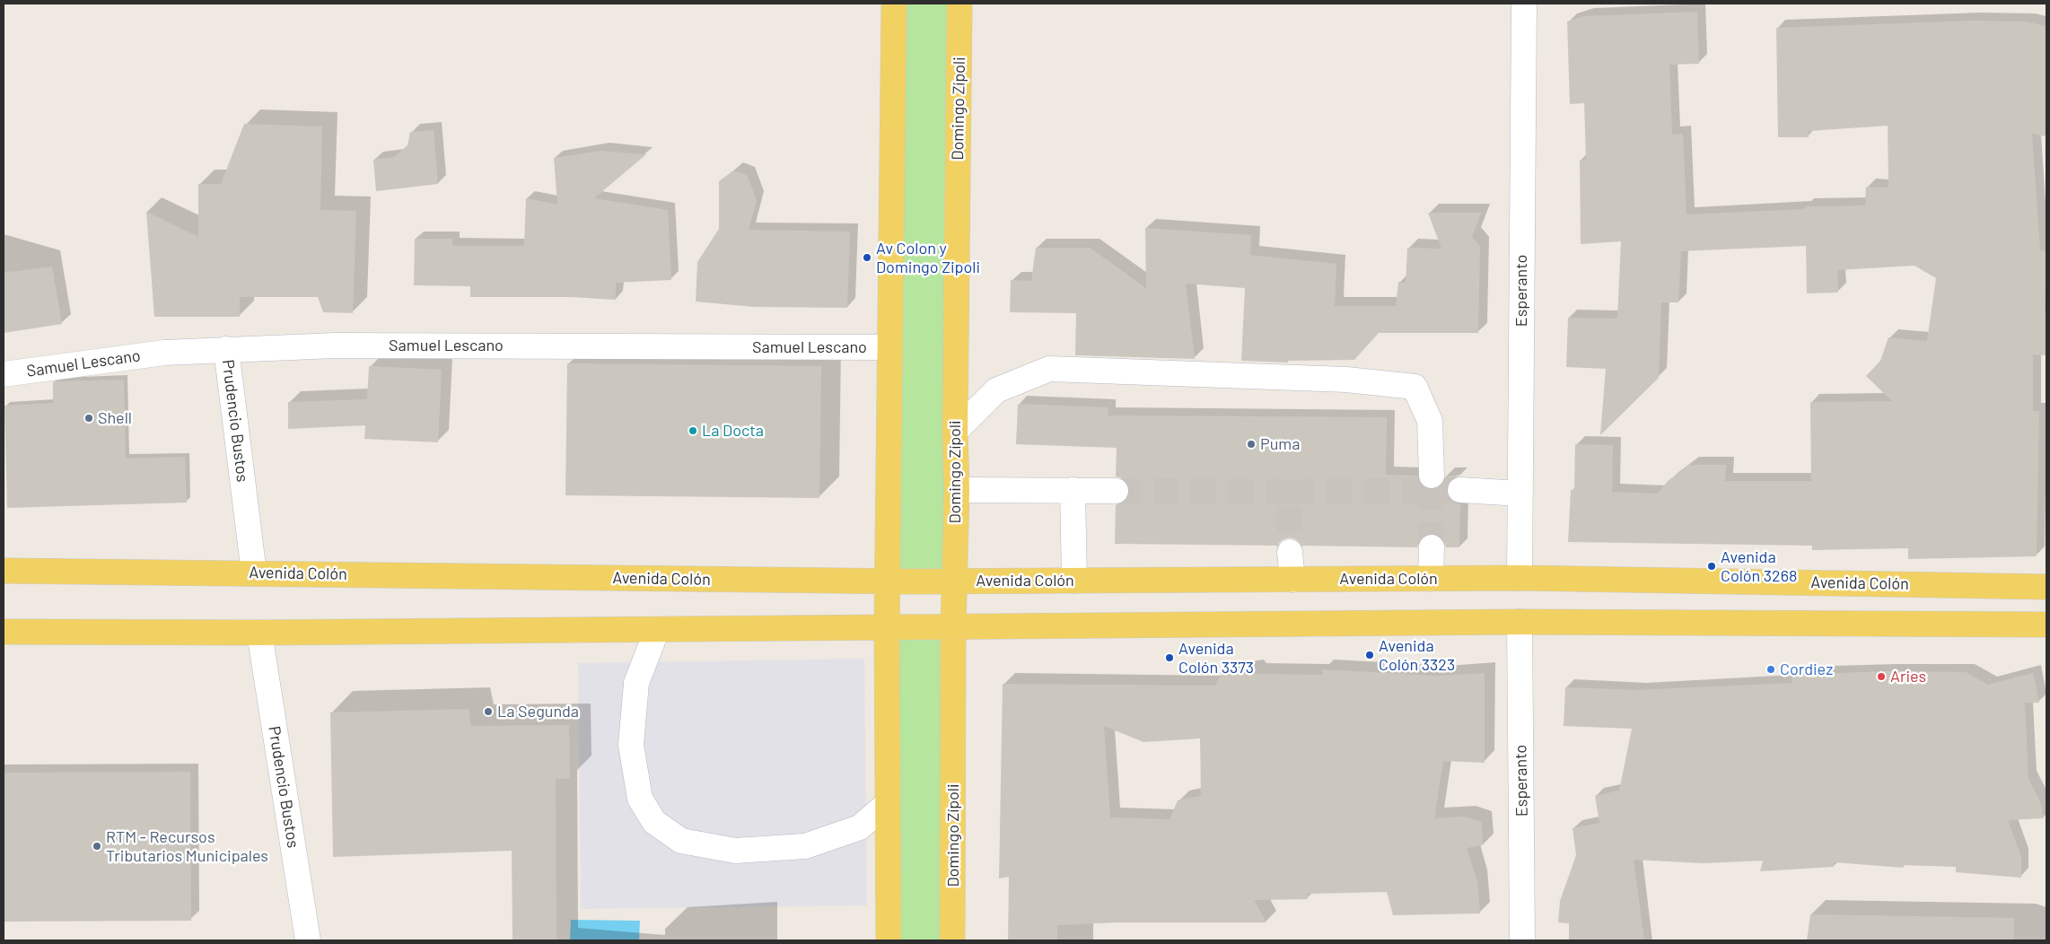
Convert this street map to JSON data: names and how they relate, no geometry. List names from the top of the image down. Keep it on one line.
{"streets":{"main road":["Domingo Zípoli","Avenida Colón"],"street":["Esperanto","Samuel Lescano","Prudencio Bustos"]},"crossings":[["Domingo Zípoli","Avenida Colón"],["Esperanto","Avenida Colón"],["Samuel Lescano","Prudencio Bustos"],["Prudencio Bustos","Avenida Colón"]],"places":["Av Colon y Domingo Zipoli","Shell","La Docta","Puma","Avenida Colón 3268","Avenida Colón 3323","Avenida Colón 3373","Cordiez","Aries","La Segunda","RTM - Recursos Tributarios Municipales"]}
